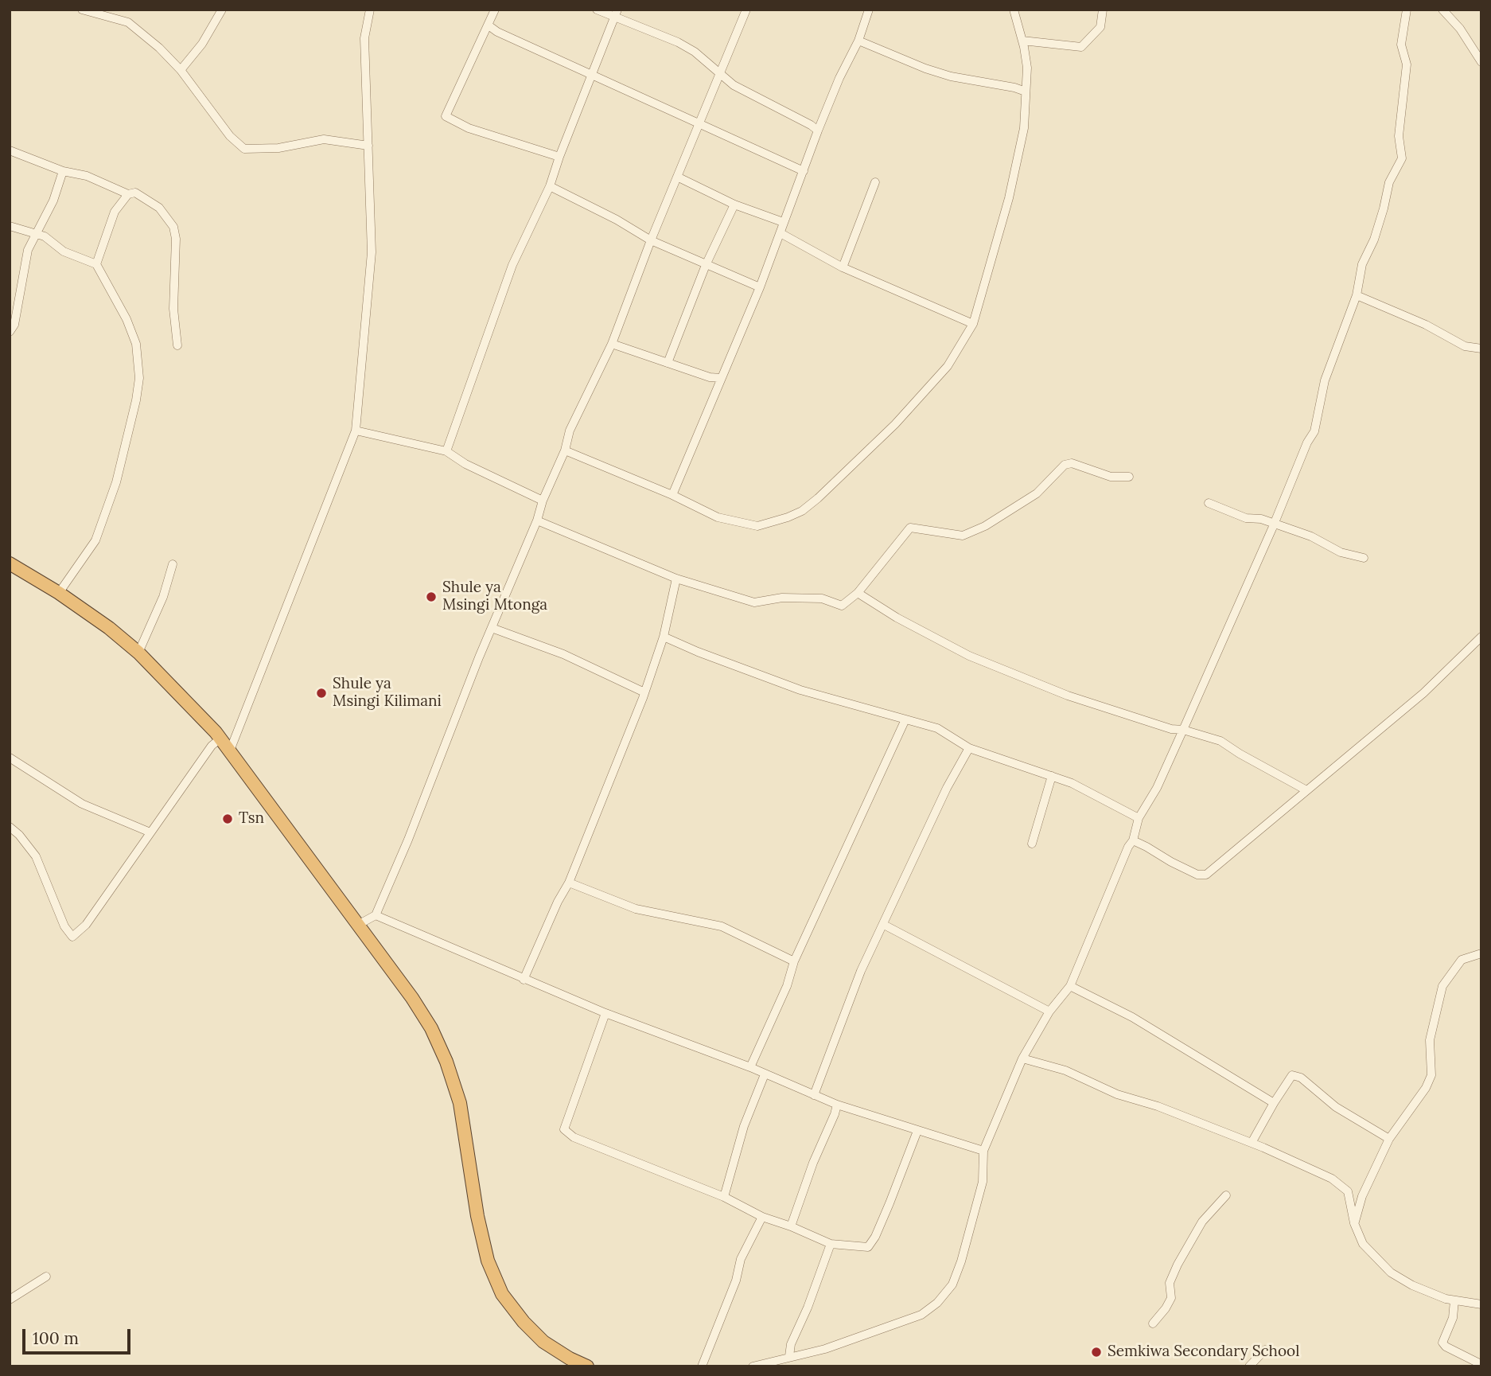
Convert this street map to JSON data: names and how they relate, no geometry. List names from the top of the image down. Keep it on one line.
{"places":["Shule ya Msingi Mtonga","Shule ya Msingi Kilimani","Tsn","Semkiwa Secondary School"],"scale_bar":"100 m"}
